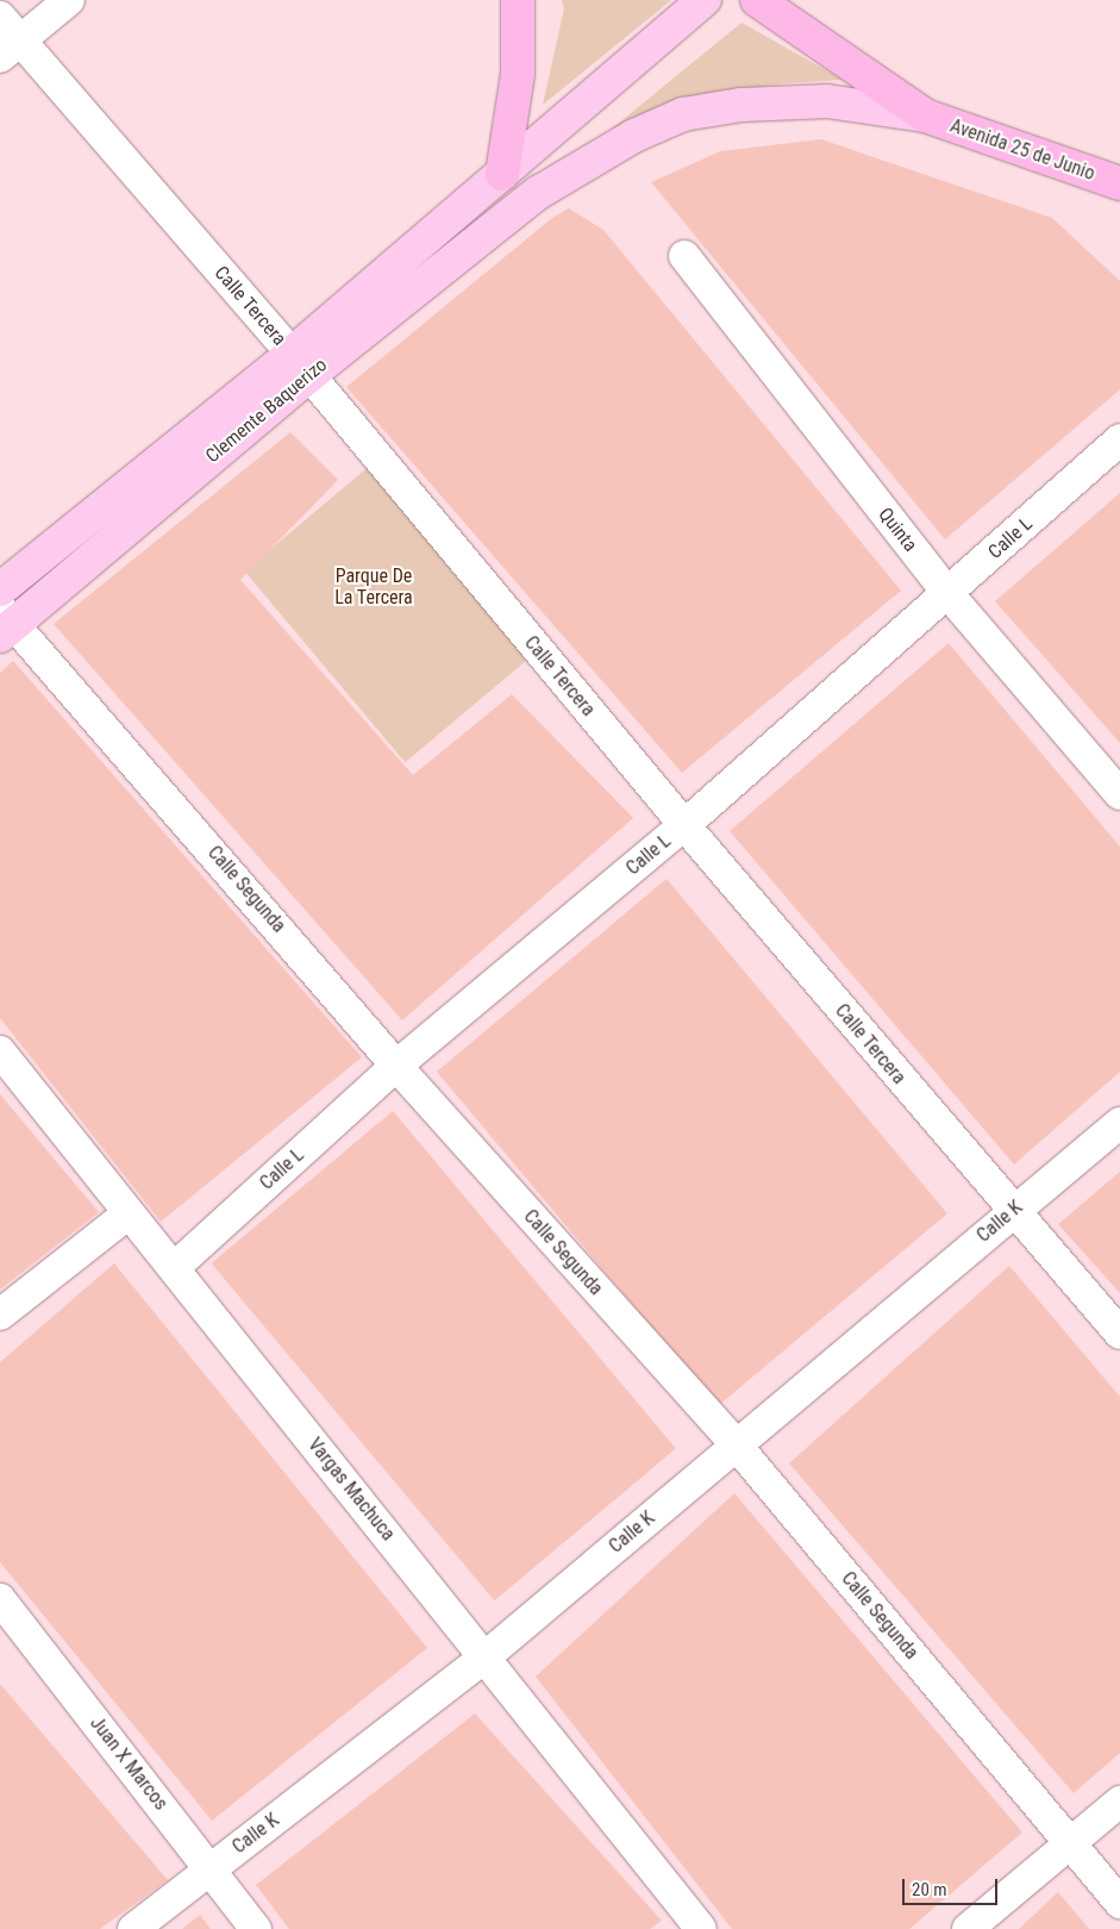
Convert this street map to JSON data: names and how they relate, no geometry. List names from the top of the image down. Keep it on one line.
{"streets":{"highway":["Avenida 25 de Junio"],"main road":["Clemente Baquerizo"],"street":["Calle Tercera","Quinta","Calle L","Calle Segunda","Calle K","Vargas Machuca","Juan X Marcos"]},"crossings":[["Avenida 25 de Junio","Clemente Baquerizo"],["Calle Tercera","Clemente Baquerizo"],["Calle Tercera","Calle L"],["Calle Tercera","Calle K"],["Clemente Baquerizo","Calle Segunda"],["Quinta","Calle L"],["Calle L","Calle Segunda"],["Calle L","Vargas Machuca"],["Calle Segunda","Calle K"],["Calle K","Vargas Machuca"],["Calle K","Juan X Marcos"]],"parks":["Parque De La Tercera"],"scale_bar":"20 m"}
